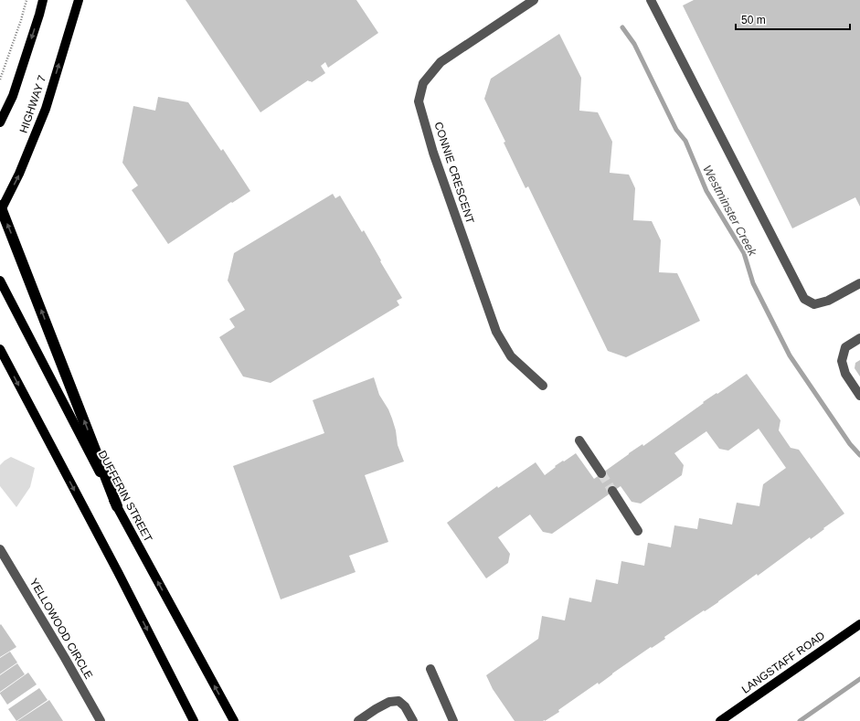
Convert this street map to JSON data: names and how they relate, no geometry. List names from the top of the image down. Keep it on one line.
{"streets":{"main road":["HIGHWAY 7","DUFFERIN STREET","LANGSTAFF ROAD"],"street":["CONNIE CRESCENT","YELLOWOOD CIRCLE"]},"water":["Westminster Creek"],"scale_bar":"50 m"}
